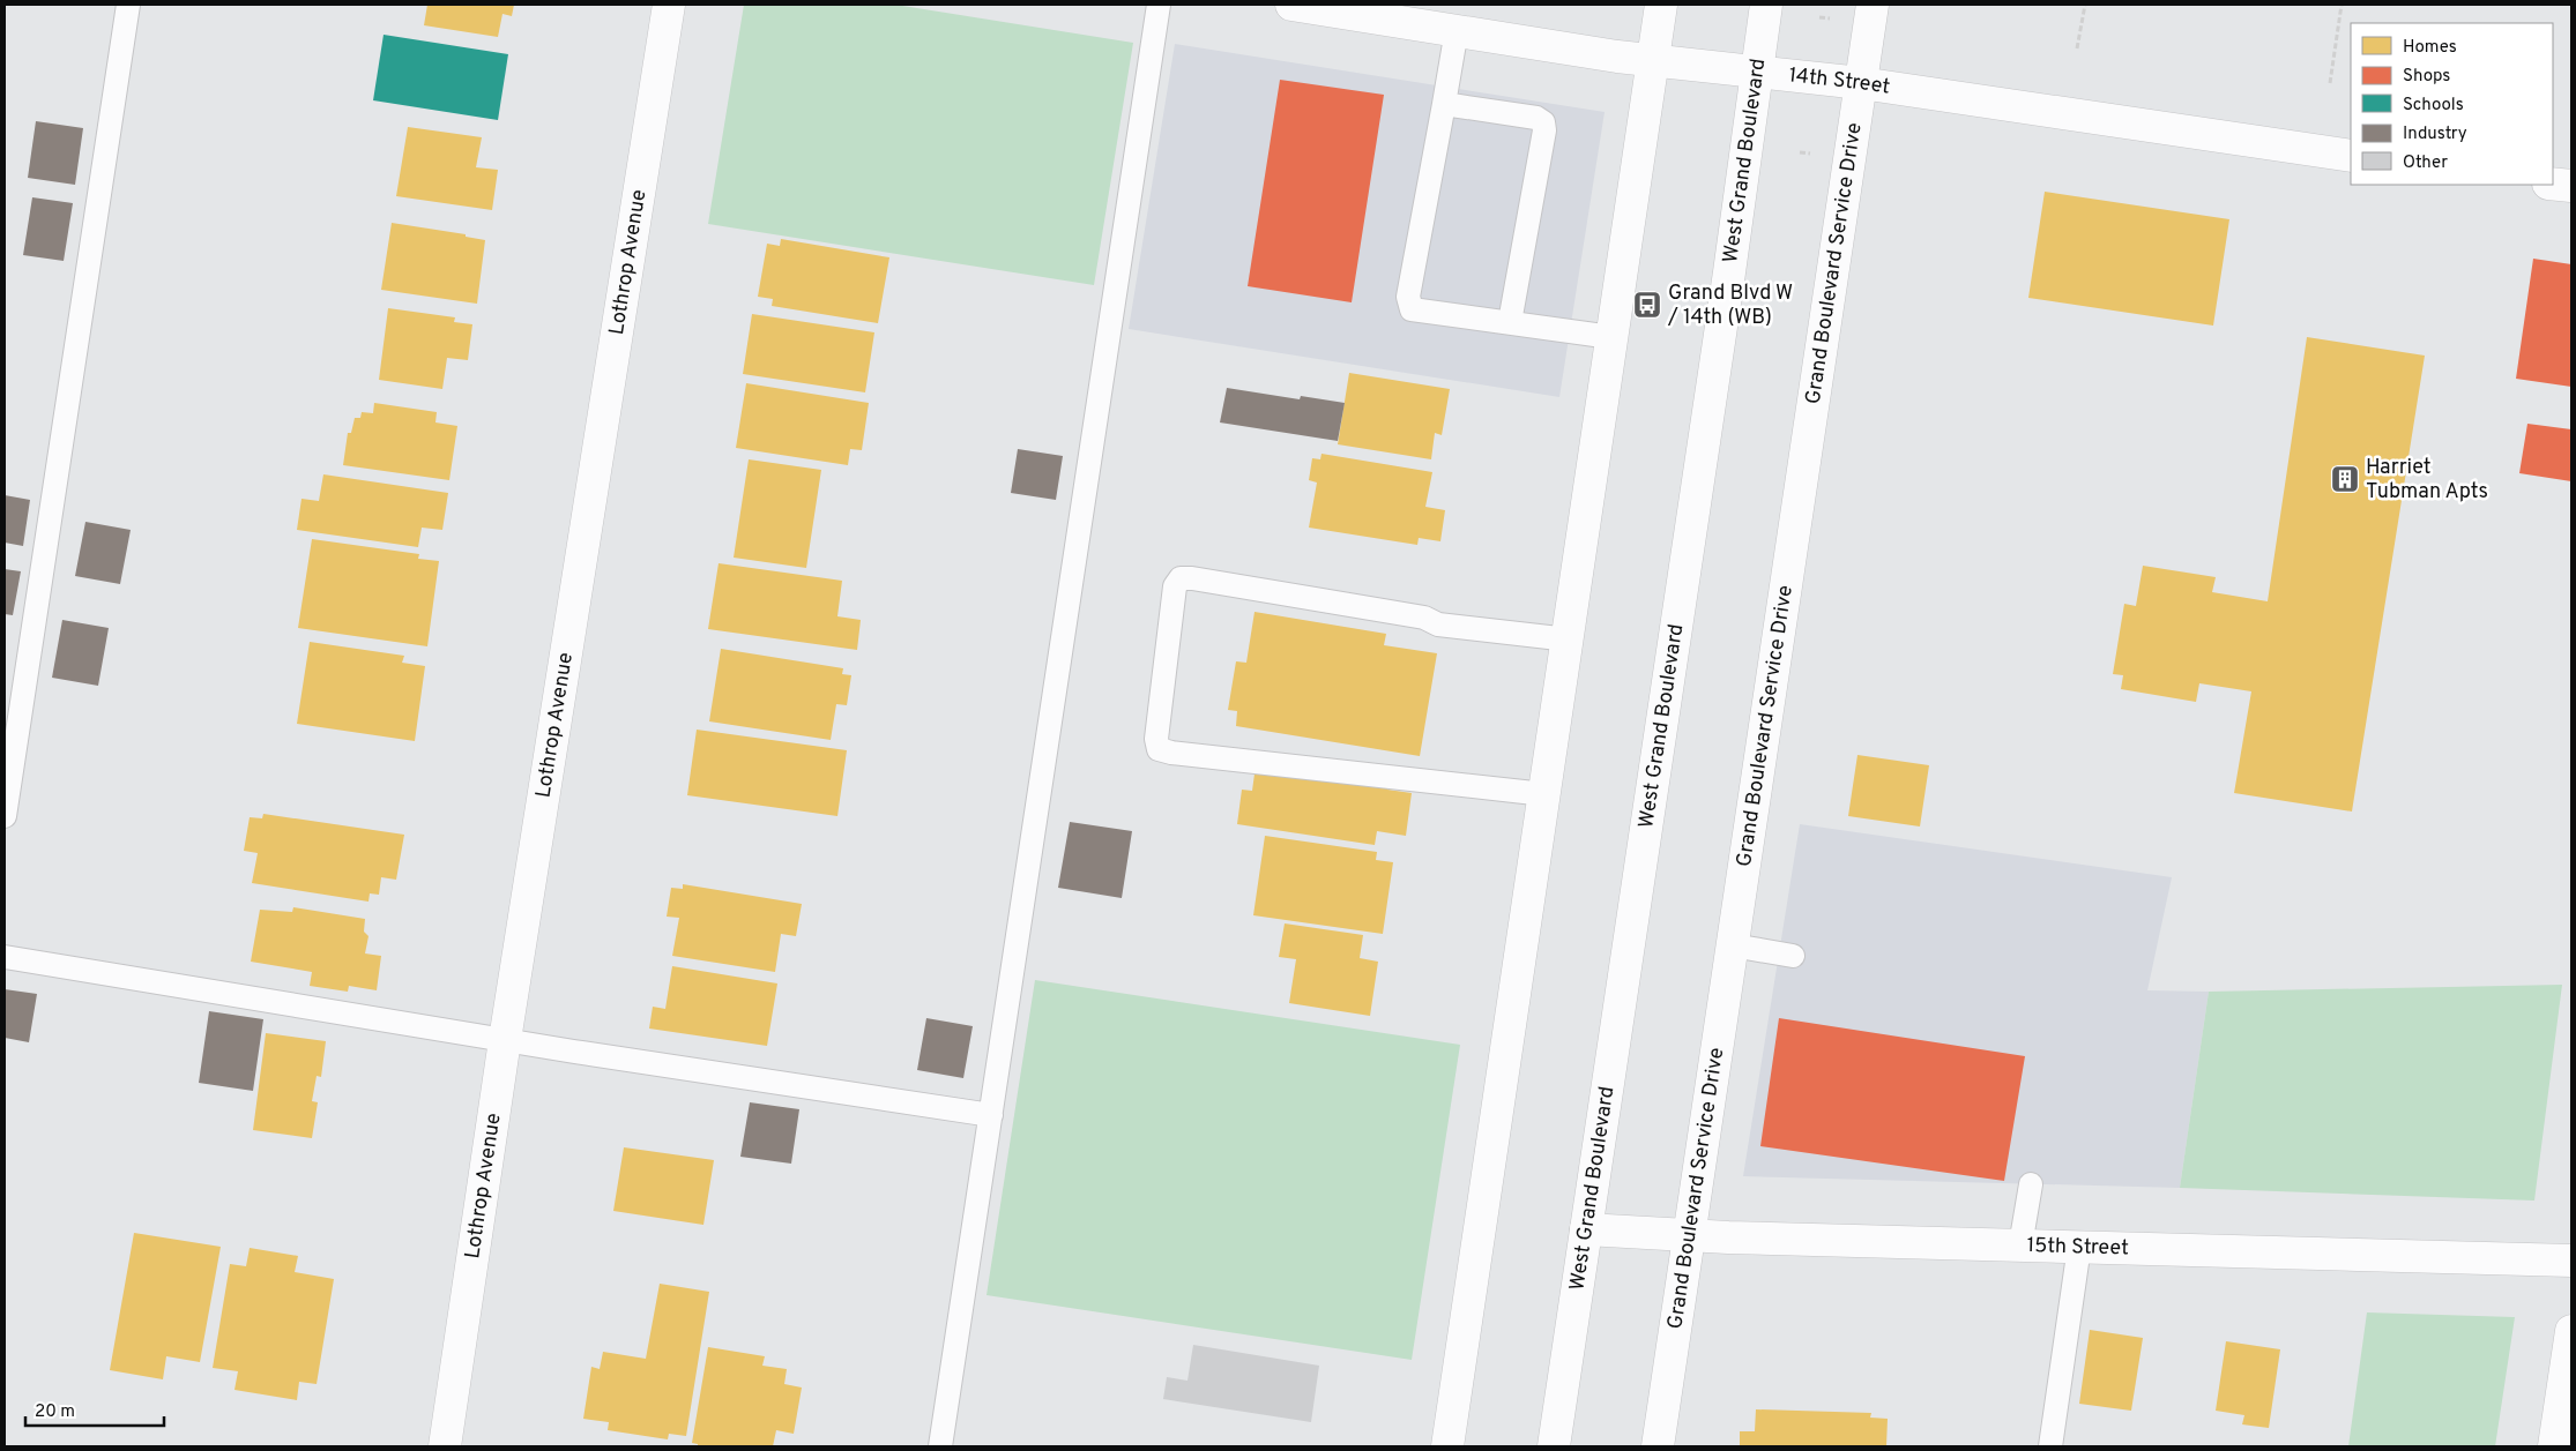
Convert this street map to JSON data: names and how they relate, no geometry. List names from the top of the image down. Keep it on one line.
{"streets":{"street":["14th Street","West Grand Boulevard","Lothrop Avenue","Grand Boulevard Service Drive","15th Street"]},"crossings":[["14th Street","West Grand Boulevard"],["14th Street","Grand Boulevard Service Drive"],["West Grand Boulevard","15th Street"],["Grand Boulevard Service Drive","15th Street"]],"places":{"bus stop":["Grand Blvd W / 14th (WB)"],"building":["Harriet Tubman Apts"]},"legend":["Homes","Shops","Schools","Industry","Other"],"scale_bar":"20 m"}
